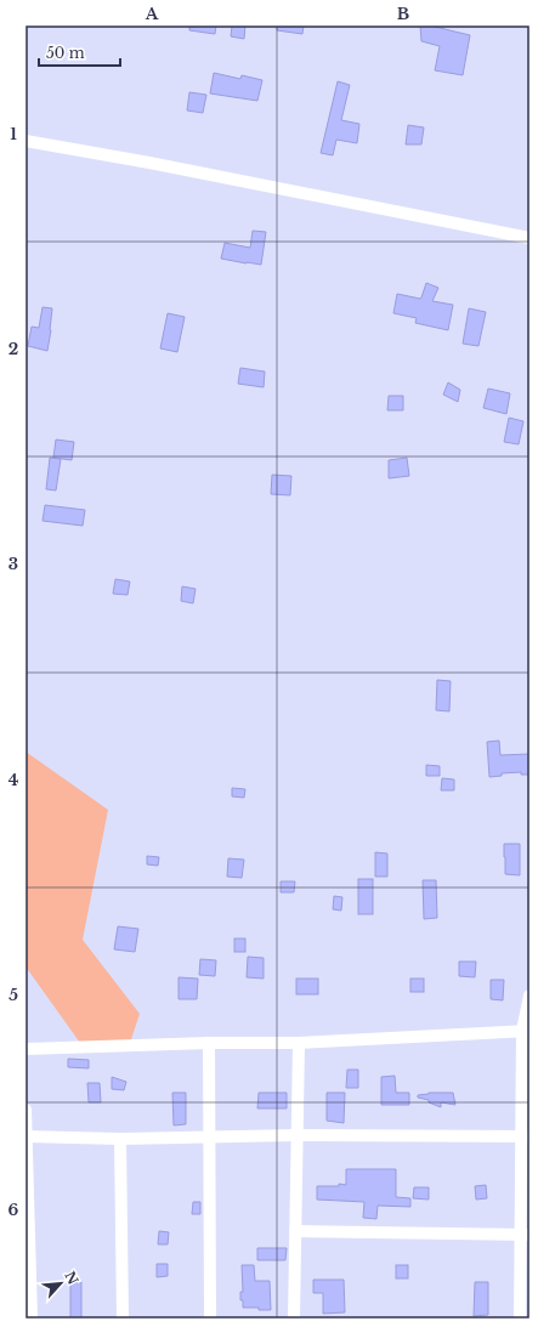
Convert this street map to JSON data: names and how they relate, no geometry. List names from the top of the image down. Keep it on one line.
{"scale_bar":"50 m","north":"top right","grid":{"columns":["A","B"],"rows":["1","2","3","4","5","6"]}}
